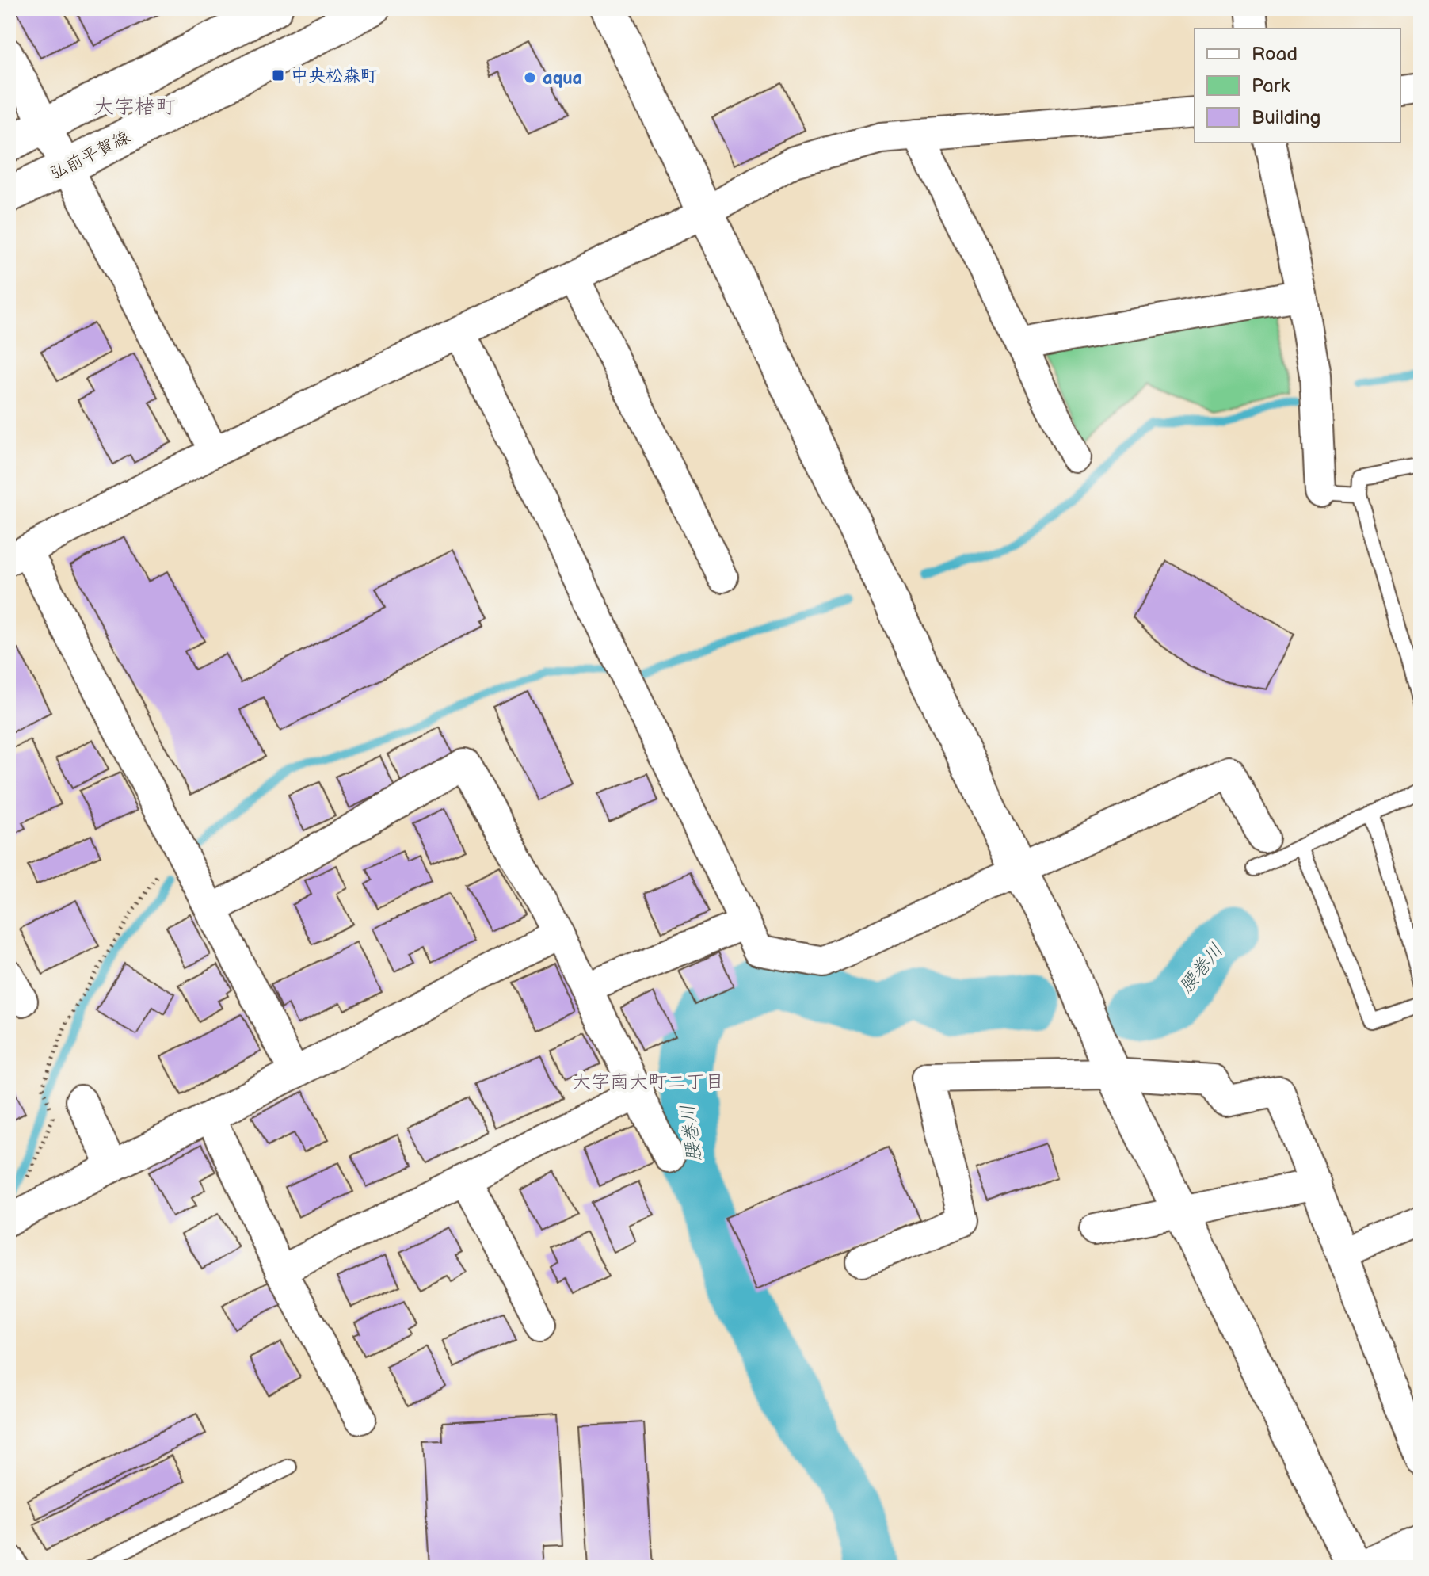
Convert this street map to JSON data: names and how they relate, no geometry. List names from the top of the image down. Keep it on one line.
{"streets":{"street":["弘前平賀線"]},"districts":["大字楮町","大字南大町二丁目"],"water":["腰巻川"],"places":{"transit":["中央松森町"],"other":["aqua"]},"legend":["Road","Park","Building"]}
